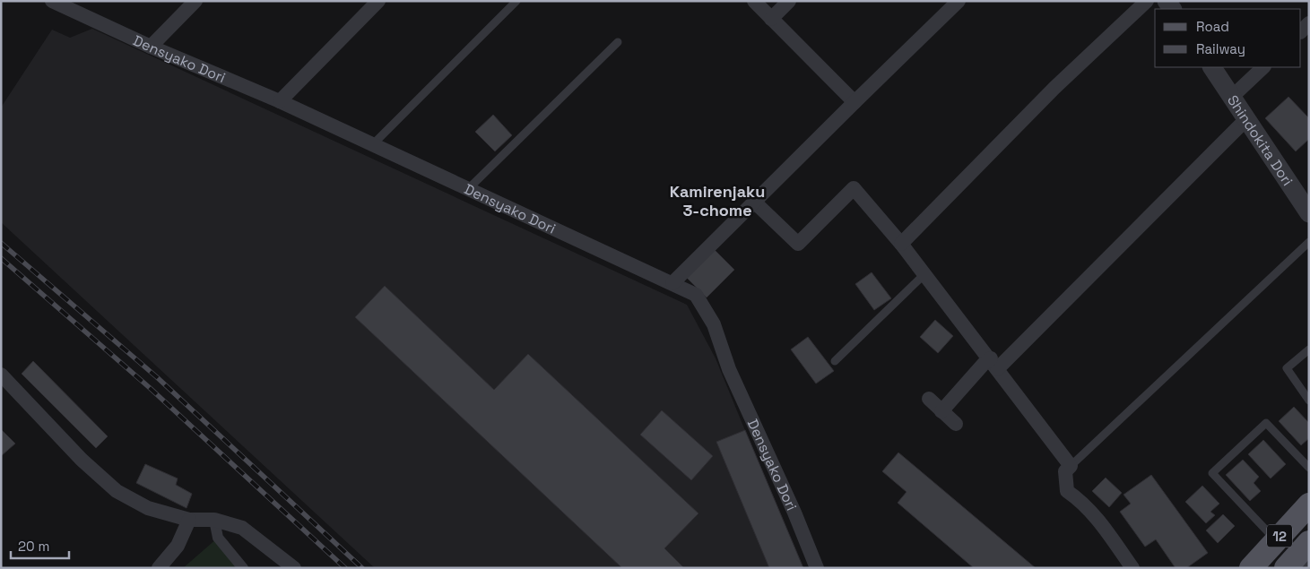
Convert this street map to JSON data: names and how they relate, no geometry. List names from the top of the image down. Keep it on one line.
{"streets":{"main road":["12"],"street":["Densyako Dori","Shindokita Dori"]},"districts":["Kamirenjaku 3-chome"],"legend":["Road","Railway"],"scale_bar":"20 m"}
